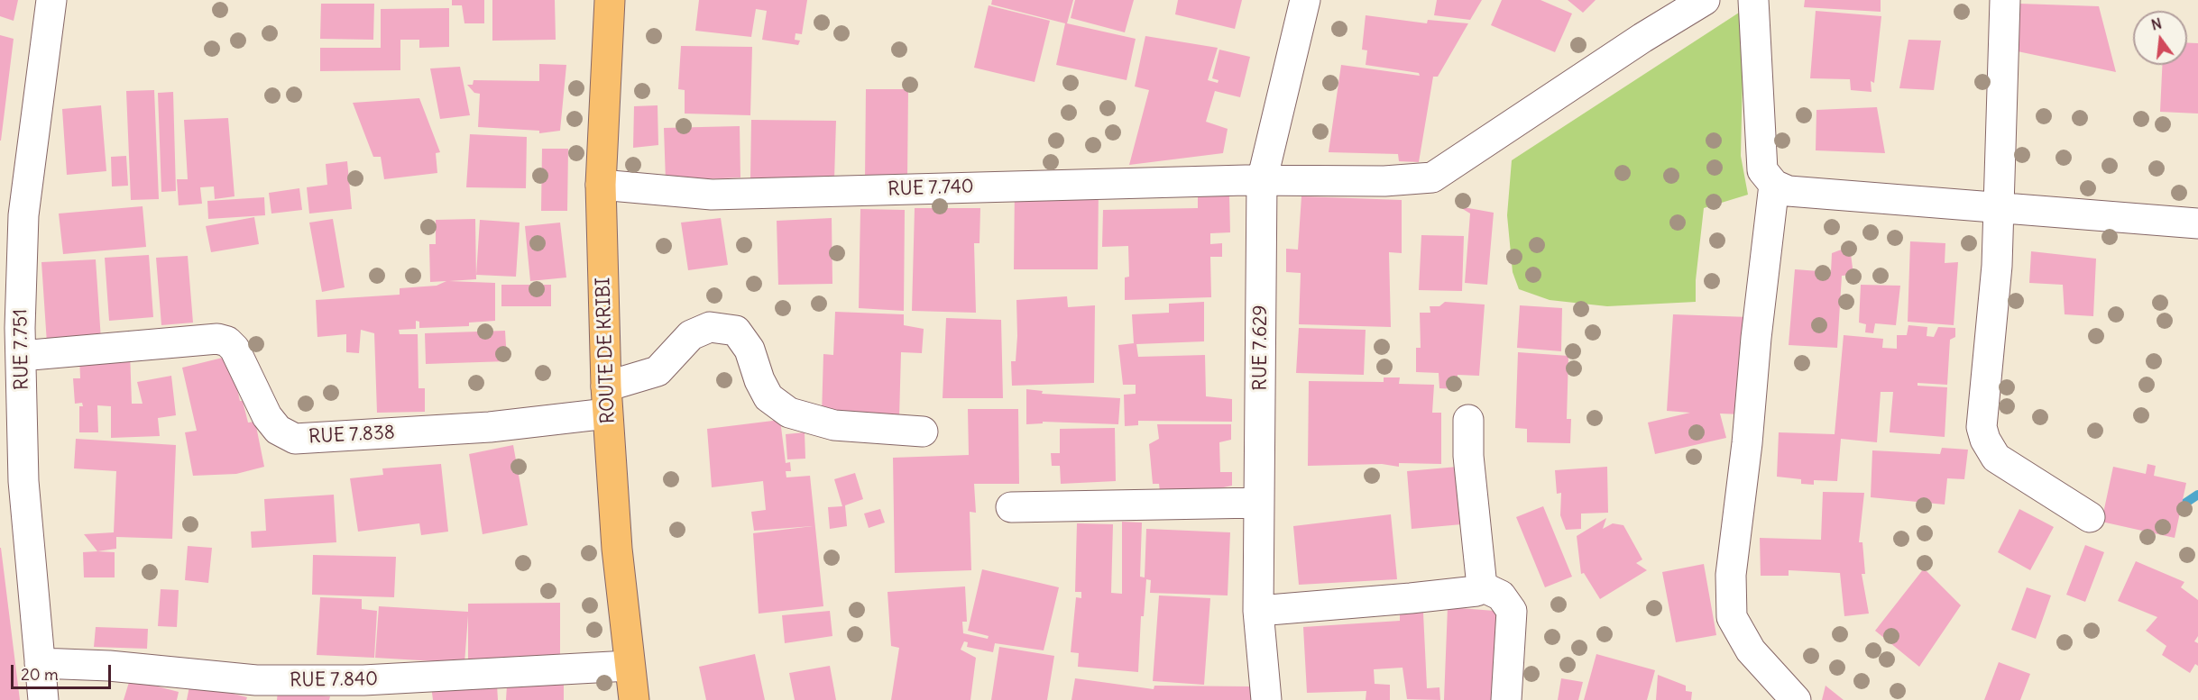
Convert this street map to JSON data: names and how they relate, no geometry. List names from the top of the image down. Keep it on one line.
{"streets":{"main road":["ROUTE DE KRIBI"],"street":["RUE 7.740","RUE 7.629","RUE 7.751","RUE 7.838","RUE 7.840"]},"crossings":[["RUE 7.740","RUE 7.629"],["RUE 7.740","ROUTE DE KRIBI"],["RUE 7.751","RUE 7.838"],["RUE 7.751","RUE 7.840"],["ROUTE DE KRIBI","RUE 7.838"],["ROUTE DE KRIBI","RUE 7.840"]],"scale_bar":"20 m","north":"top"}
